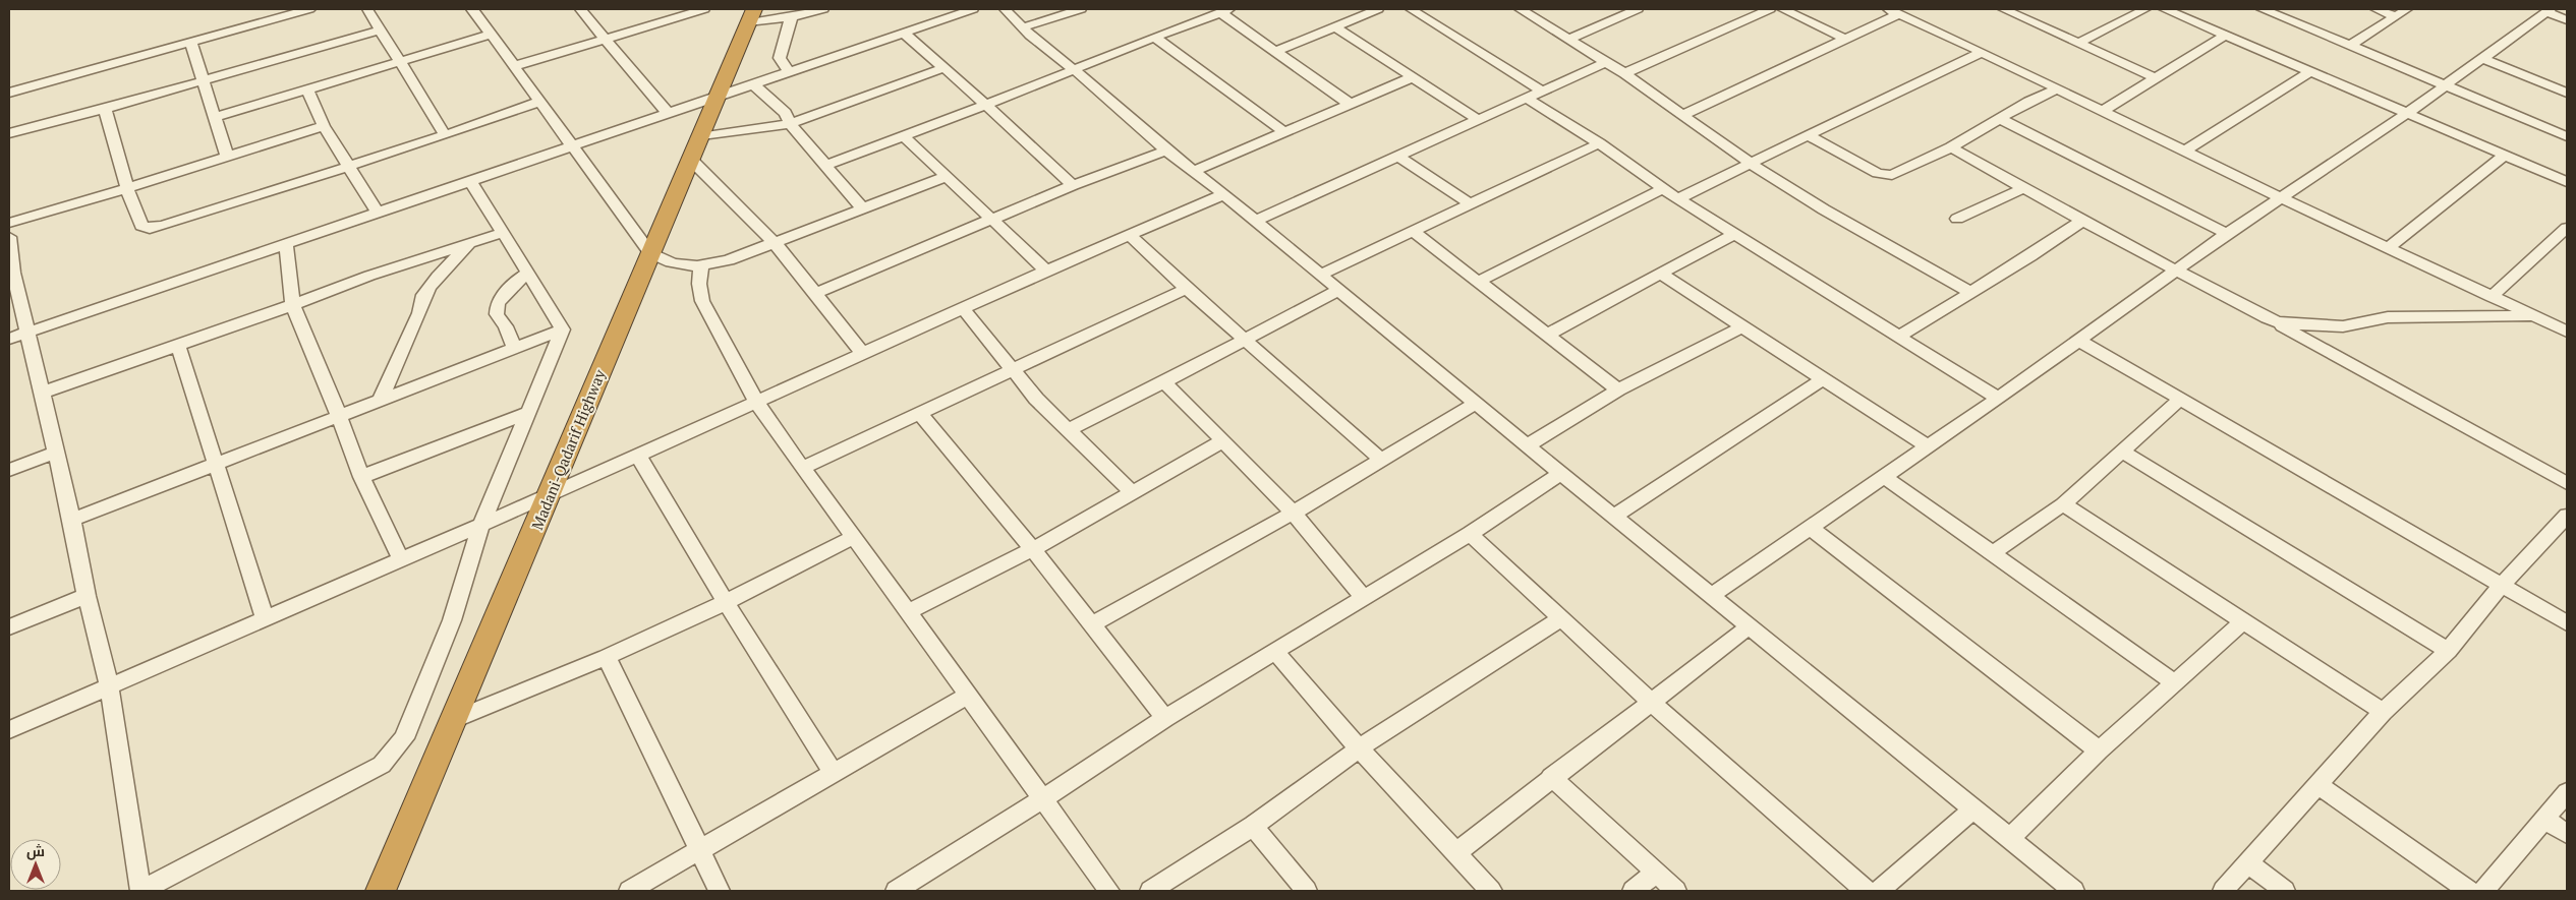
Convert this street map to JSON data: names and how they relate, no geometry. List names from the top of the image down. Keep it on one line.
{"streets":{"highway":["Madani-Qadarif Highway"]},"north":"top"}
